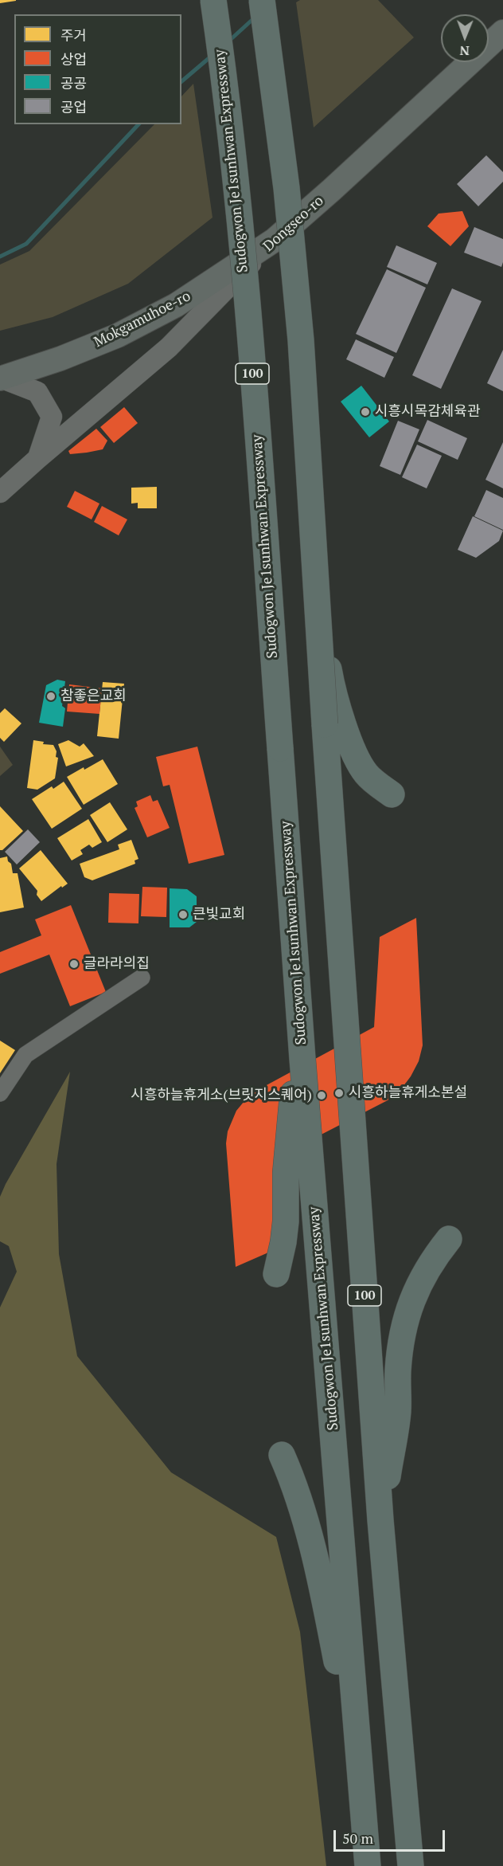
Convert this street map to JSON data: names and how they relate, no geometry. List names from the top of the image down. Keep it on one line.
{"streets":{"highway":["Sudogwon Je1sunhwan Expressway","100"],"main road":["Dongseo-ro","Mokgamuhoe-ro"]},"crossings":[["Dongseo-ro","Mokgamuhoe-ro"]],"places":["시흥시목감체육관","참좋은교회","큰빛교회","글라라의집","시흥하늘휴게소본설","시흥하늘휴게소(브릿지스퀘어)"],"legend":["주거","상업","공공","공업"],"scale_bar":"50 m","north":"bottom"}
